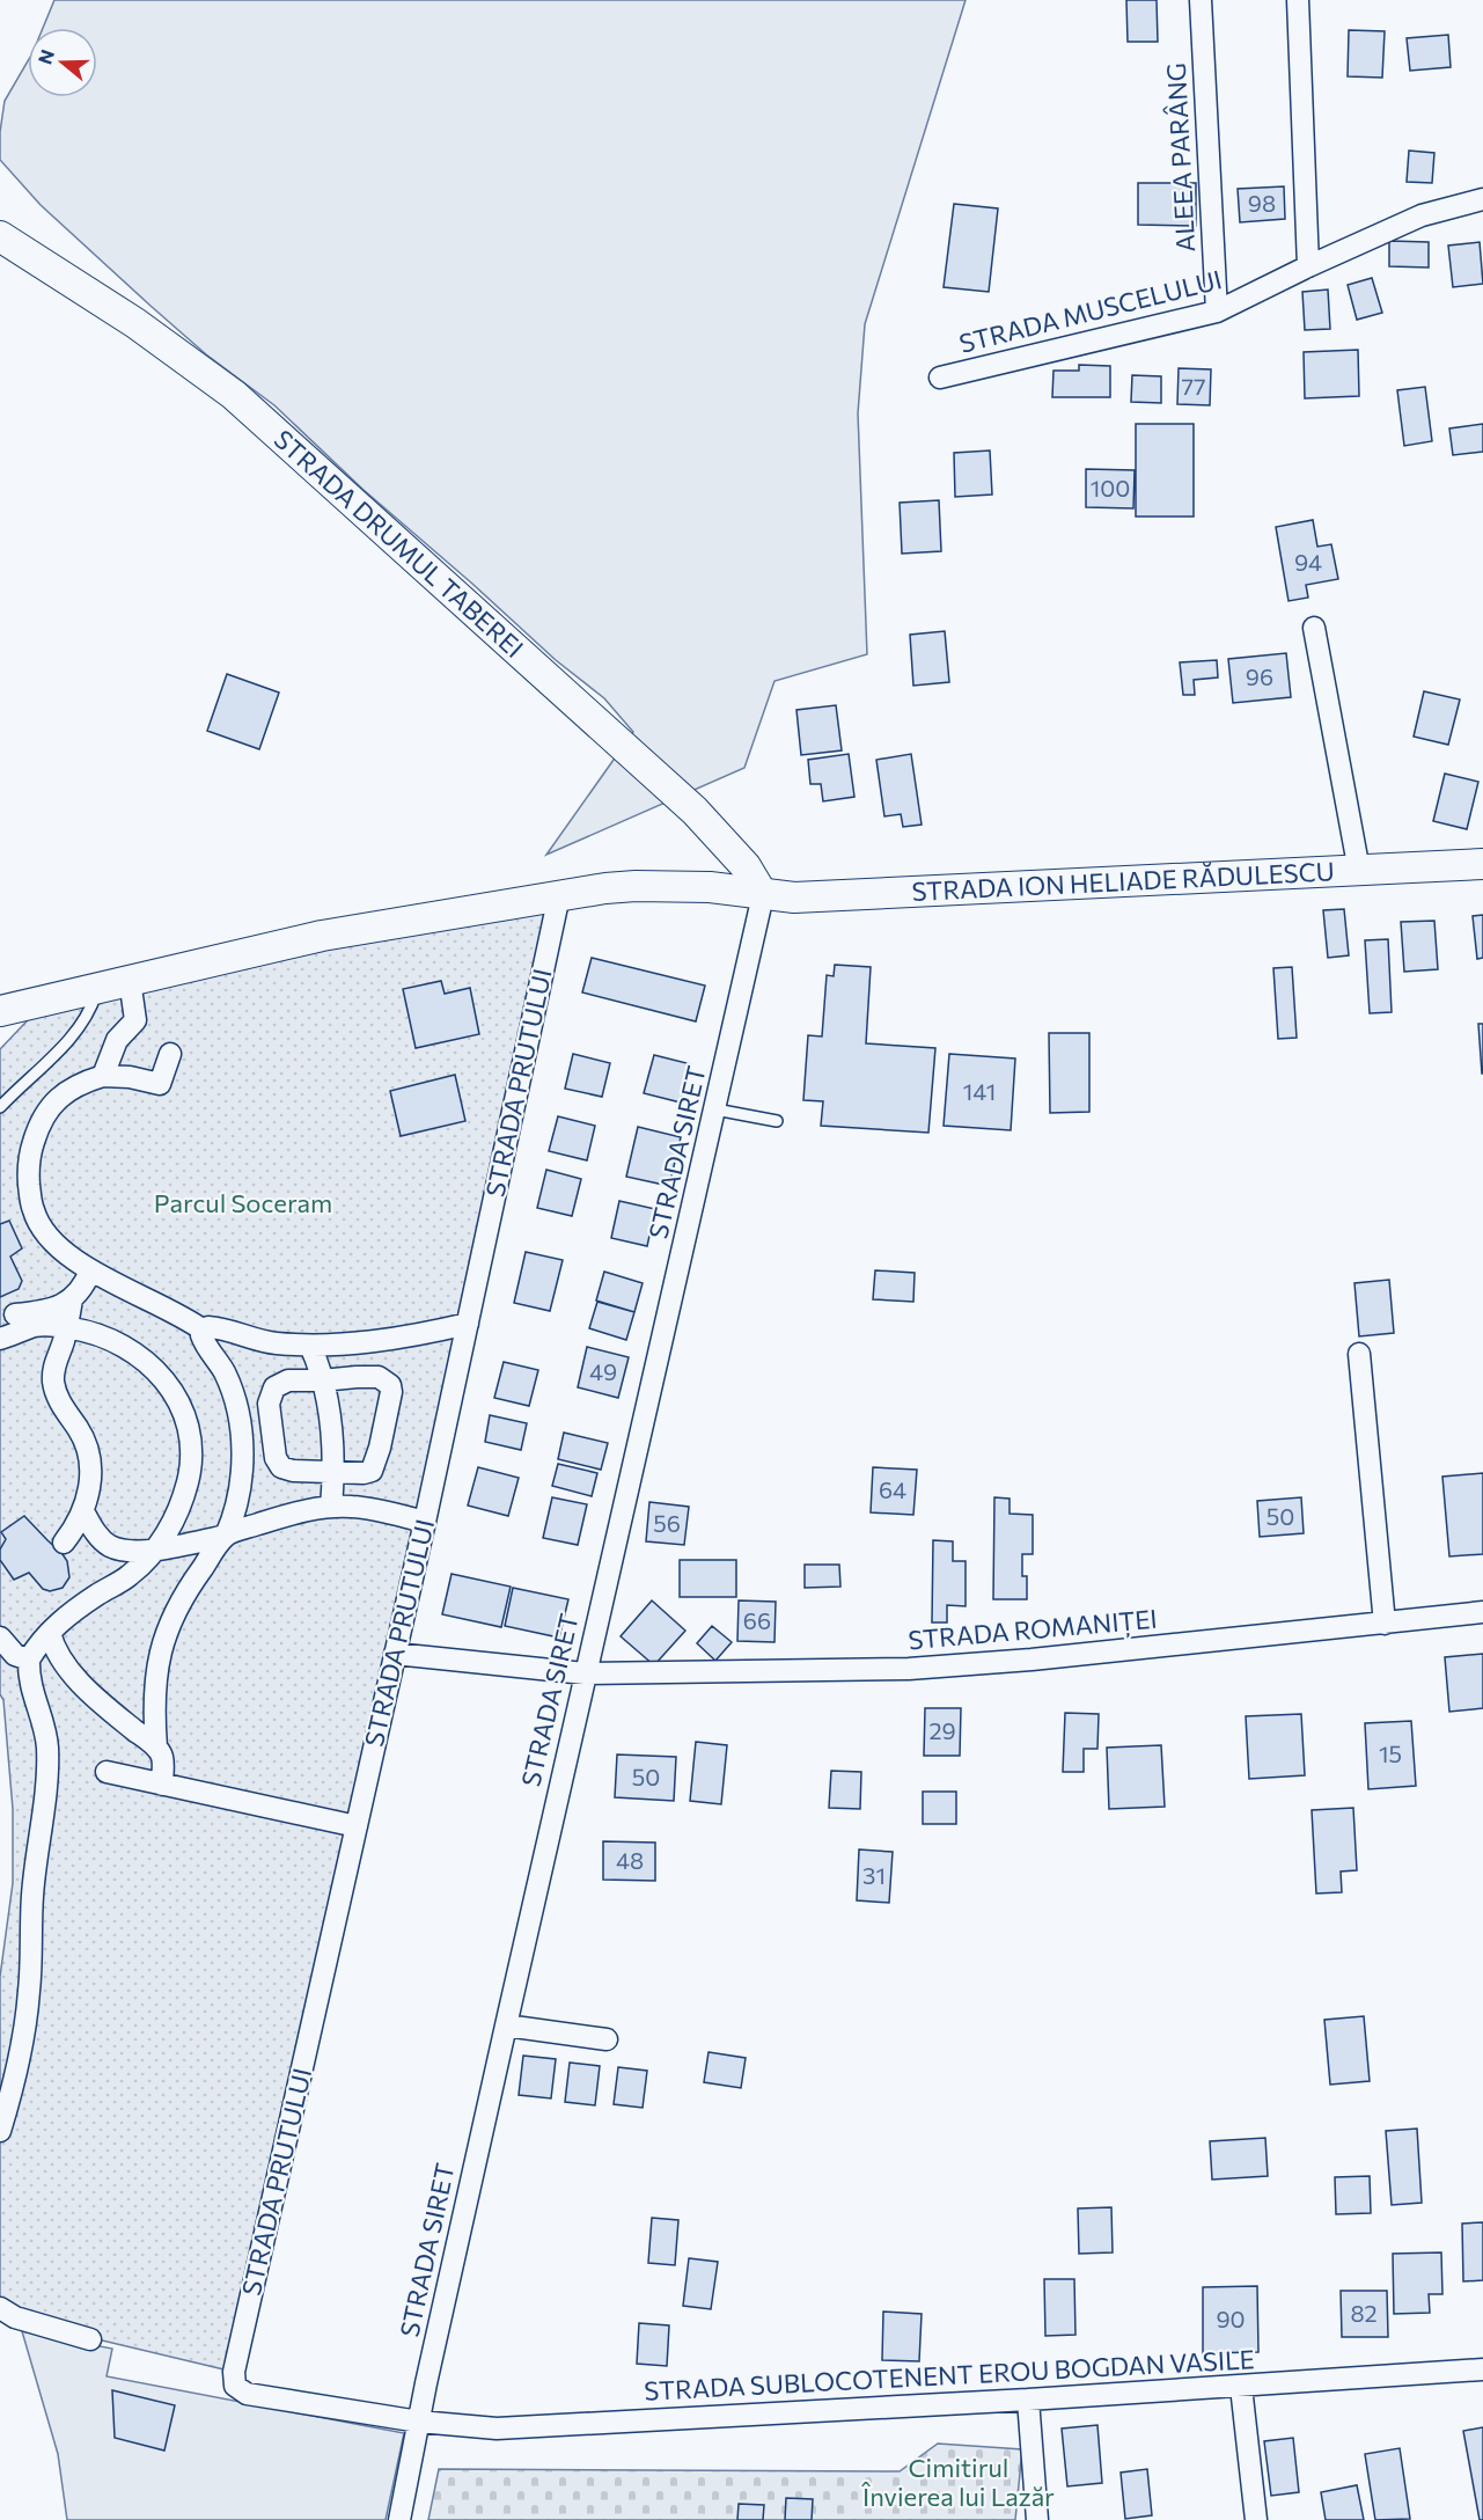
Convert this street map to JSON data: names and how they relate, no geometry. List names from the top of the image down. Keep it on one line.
{"streets":{"street":["ALEEA PARÂNG","STRADA MUSCELULUI","STRADA DRUMUL TABEREI","STRADA ION HELIADE RĂDULESCU","STRADA PRUTULUI","STRADA SIRET","STRADA ROMANIȚEI","STRADA SUBLOCOTENENT EROU BOGDAN VASILE"]},"crossings":[["ALEEA PARÂNG","STRADA MUSCELULUI"],["STRADA DRUMUL TABEREI","STRADA ION HELIADE RĂDULESCU"],["STRADA DRUMUL TABEREI","STRADA SIRET"],["STRADA ION HELIADE RĂDULESCU","STRADA SIRET"],["STRADA PRUTULUI","STRADA SIRET"],["STRADA PRUTULUI","STRADA ROMANIȚEI"],["STRADA PRUTULUI","STRADA SUBLOCOTENENT EROU BOGDAN VASILE"],["STRADA SIRET","STRADA ROMANIȚEI"],["STRADA SIRET","STRADA SUBLOCOTENENT EROU BOGDAN VASILE"]],"parks":["Parcul Soceram","Cimitirul Învierea lui Lazăr"],"house_numbers":["98","77","100","94","96","141","49","64","50","56","66","29","15","50","48","31","82","90"],"north":"left"}
